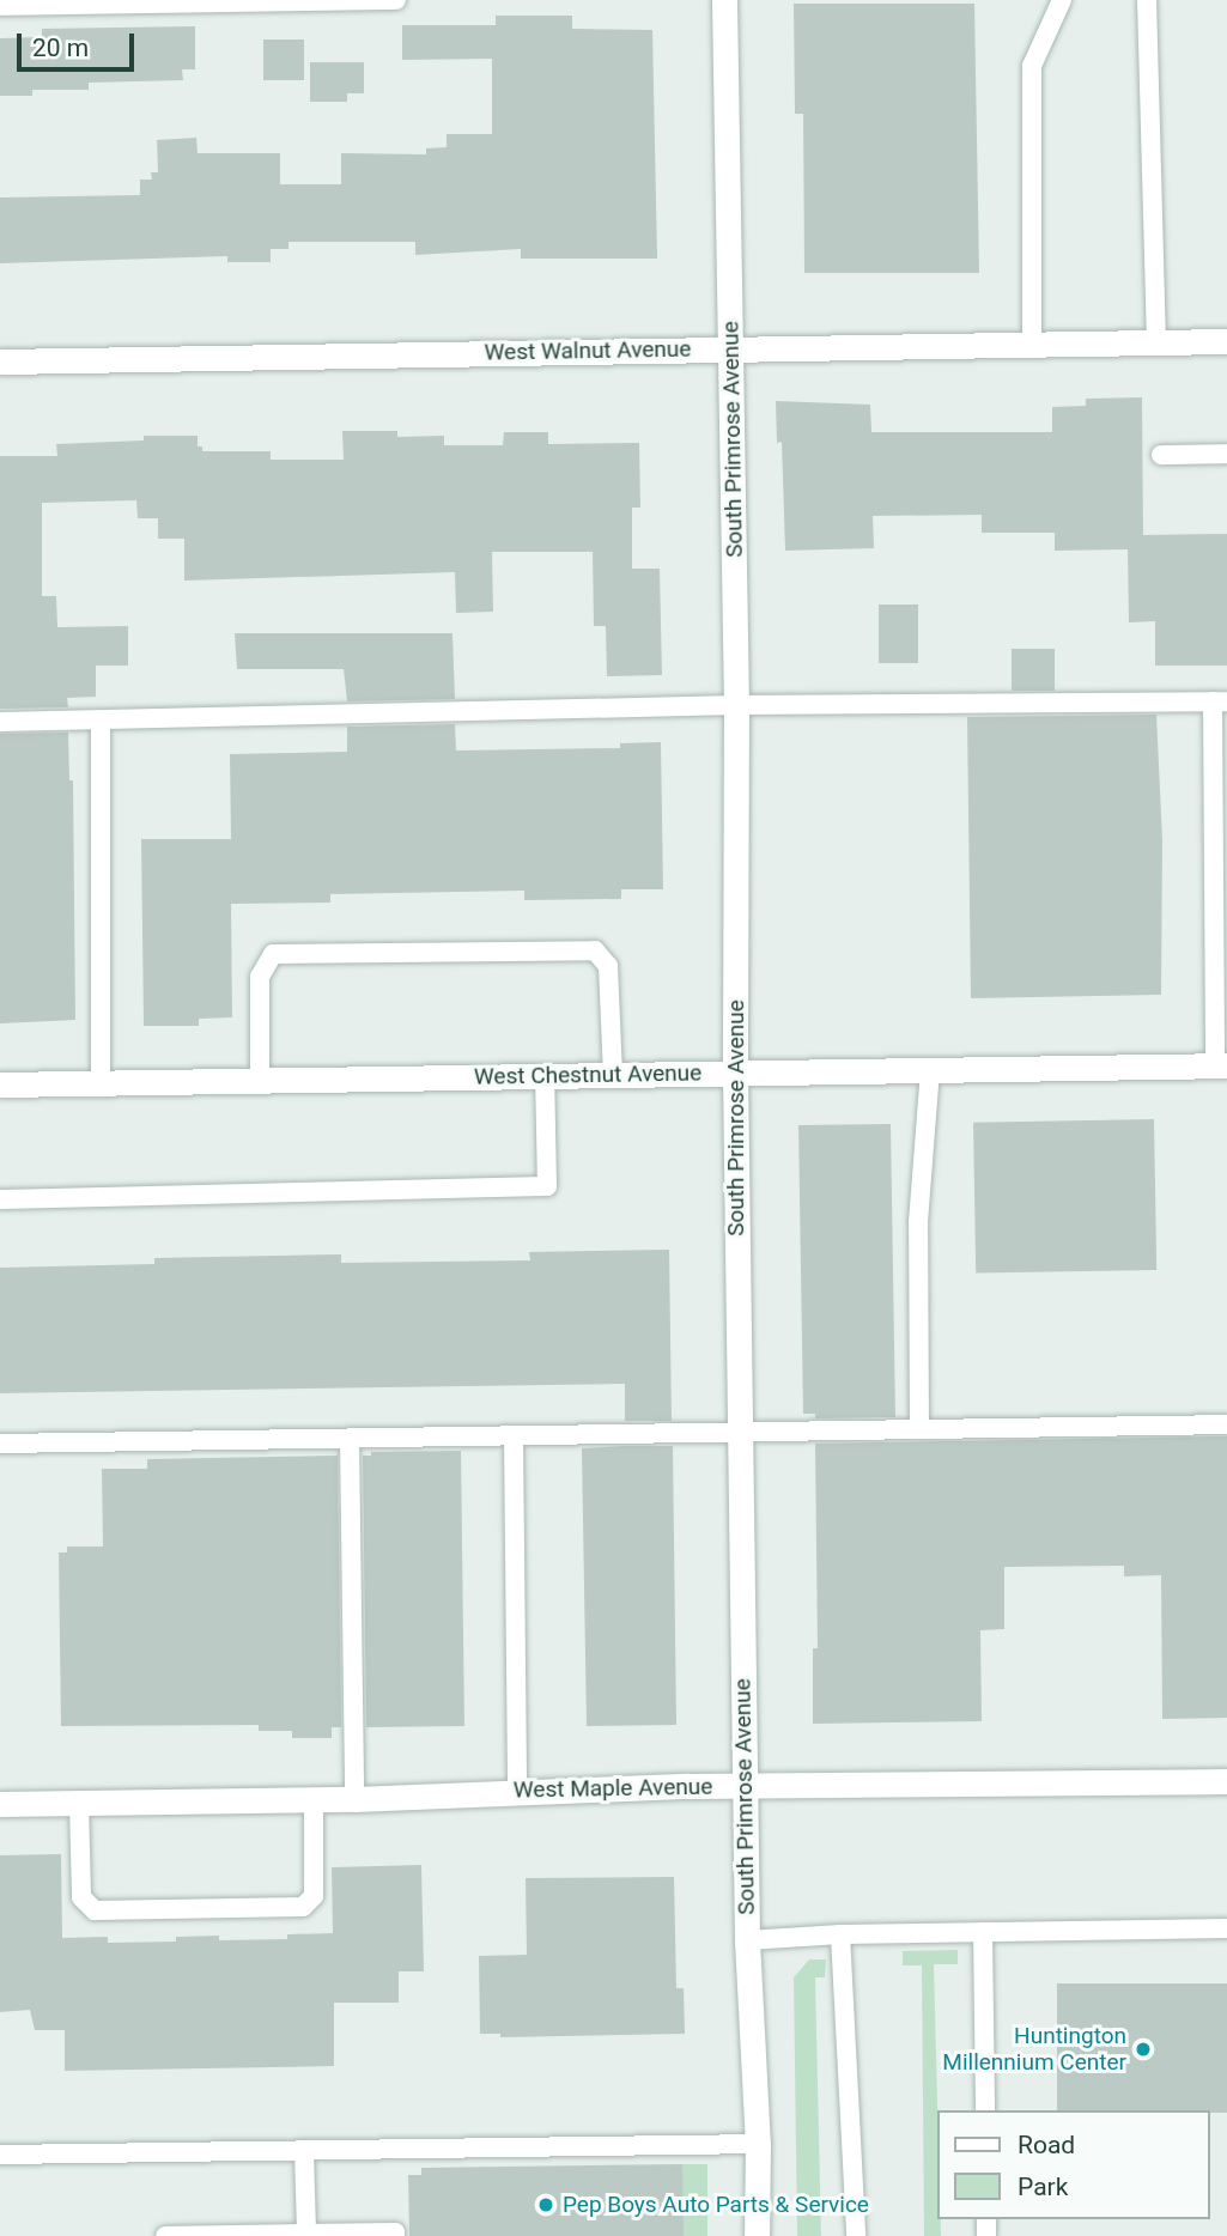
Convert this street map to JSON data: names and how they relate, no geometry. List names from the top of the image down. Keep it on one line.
{"streets":{"street":["West Walnut Avenue","South Primrose Avenue","West Chestnut Avenue","West Maple Avenue"]},"crossings":[["West Walnut Avenue","South Primrose Avenue"],["South Primrose Avenue","West Chestnut Avenue"],["South Primrose Avenue","West Maple Avenue"]],"places":["Huntington Millennium Center","Pep Boys Auto Parts & Service"],"legend":["Road","Park"],"scale_bar":"20 m"}
